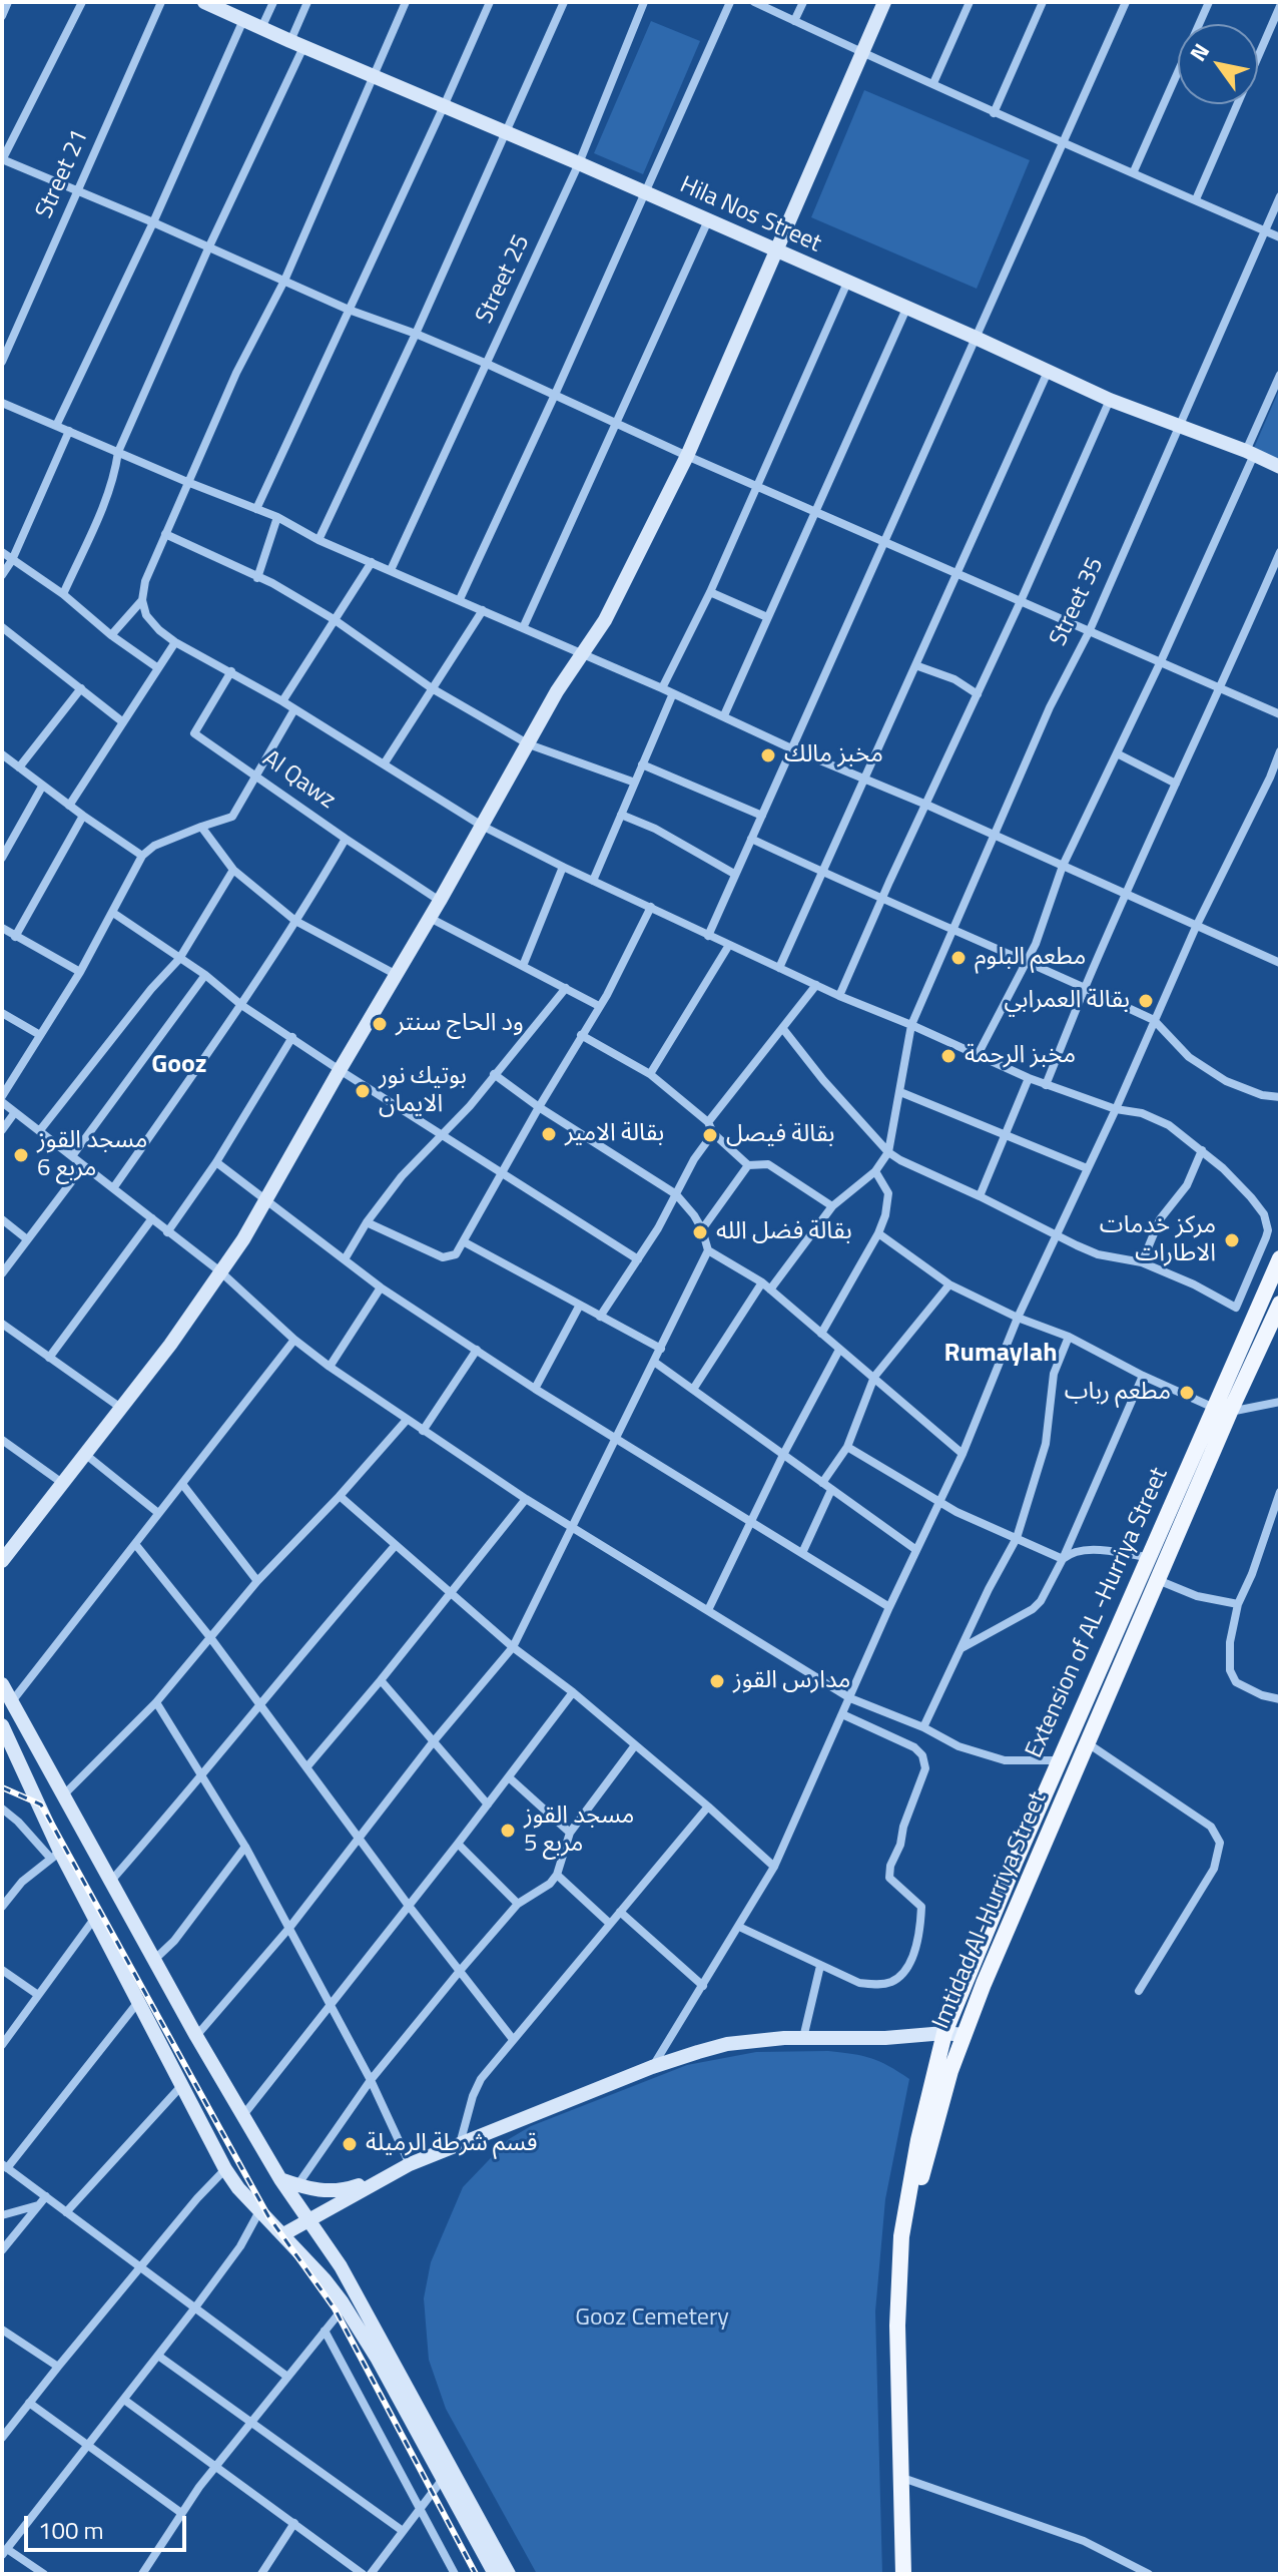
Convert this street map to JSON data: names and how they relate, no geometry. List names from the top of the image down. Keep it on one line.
{"streets":{"main road":["Extension of AL -Hurriya Street","Imtidad Al-Hurriya Street"],"street":["Street 21","Hila Nos Street","Street 25","Street 35","Al Qawz"]},"crossings":[["Hila Nos Street","Street 25"],["Hila Nos Street","Street 35"],["Extension of AL -Hurriya Street","Imtidad Al-Hurriya Street"]],"districts":["Gooz","Rumaylah"],"parks":["Gooz Cemetery"],"places":["مخبز مالك","مطعم البلوم","بقالة العمرابي","ود الحاج سنتر","مخبز الرحمة","بوتيك نور الايمان","بقالة الامير","بقالة فيصل","مسجد القوز مربع 6","بقالة فضل الله","مركز خدمات الاطارات","مطعم رباب","مدارس القوز","مسجد القوز مربع 5","قسم شرطة الرميلة"],"scale_bar":"100 m","north":"top left"}
